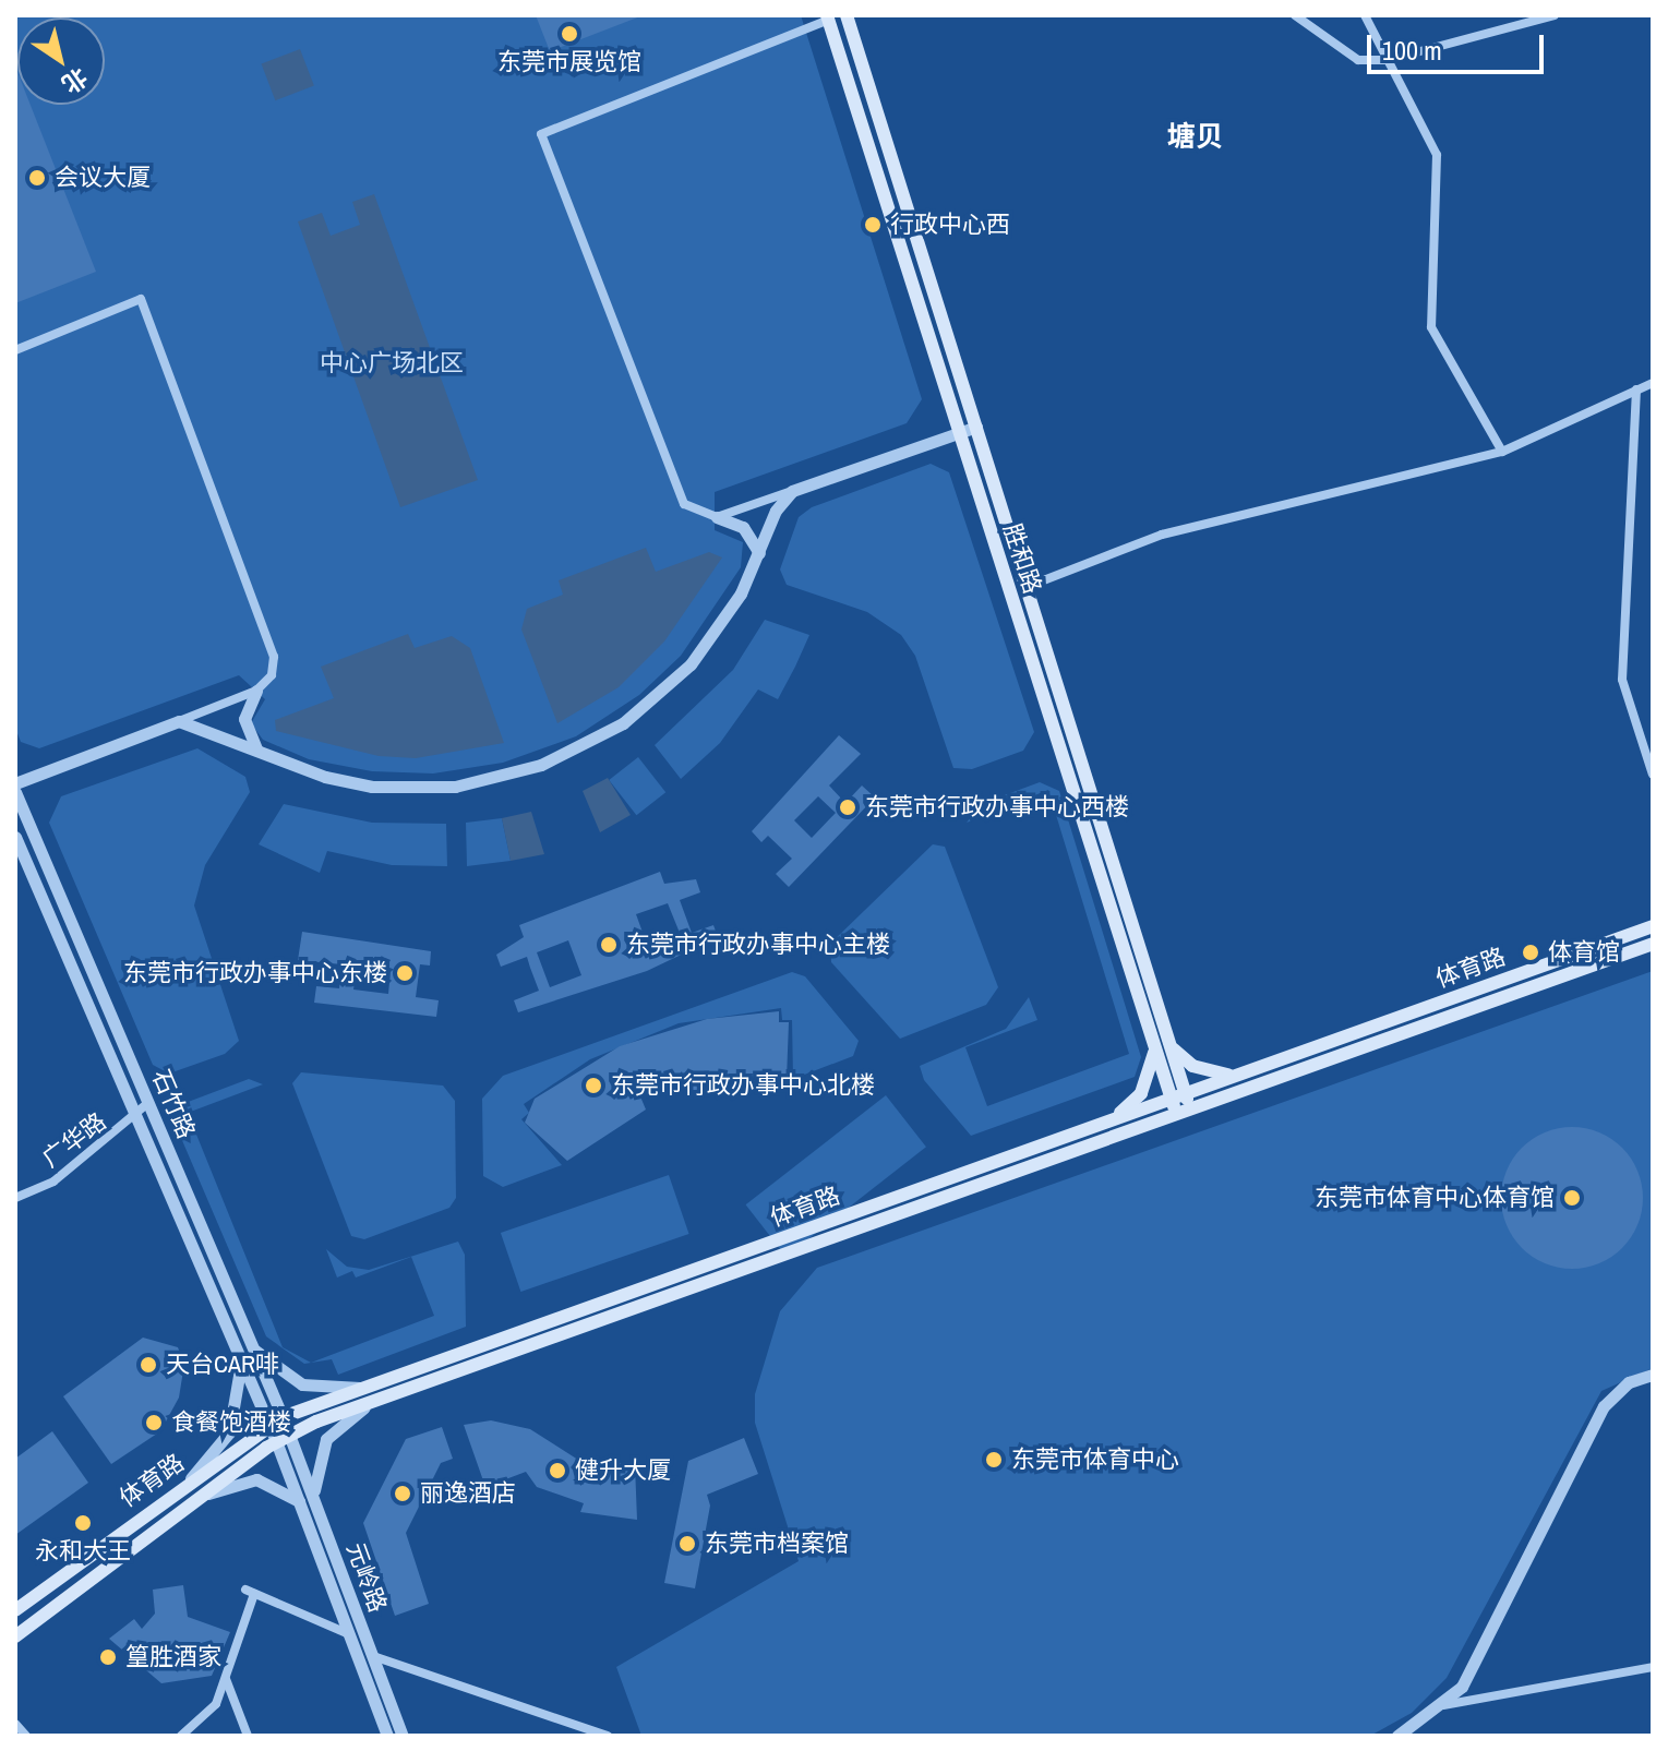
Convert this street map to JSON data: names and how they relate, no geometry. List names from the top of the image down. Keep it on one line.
{"streets":{"main road":["胜和路","体育路"],"street":["石竹路","广华路","元岭路"]},"crossings":[["胜和路","体育路"],["体育路","石竹路"],["体育路","元岭路"],["石竹路","广华路"],["石竹路","元岭路"]],"districts":["塘贝"],"parks":["中心广场北区"],"places":["东莞市展览馆","会议大厦","行政中心西","东莞市行政办事中心西楼","东莞市行政办事中心主楼","体育馆","东莞市行政办事中心东楼","东莞市行政办事中心北楼","东莞市体育中心体育馆","天台CAR啡","食餐饱酒楼","东莞市体育中心","健升大厦","丽逸酒店","永和大王","东莞市档案馆","篁胜酒家"],"scale_bar":"100 m","north":"bottom right"}
